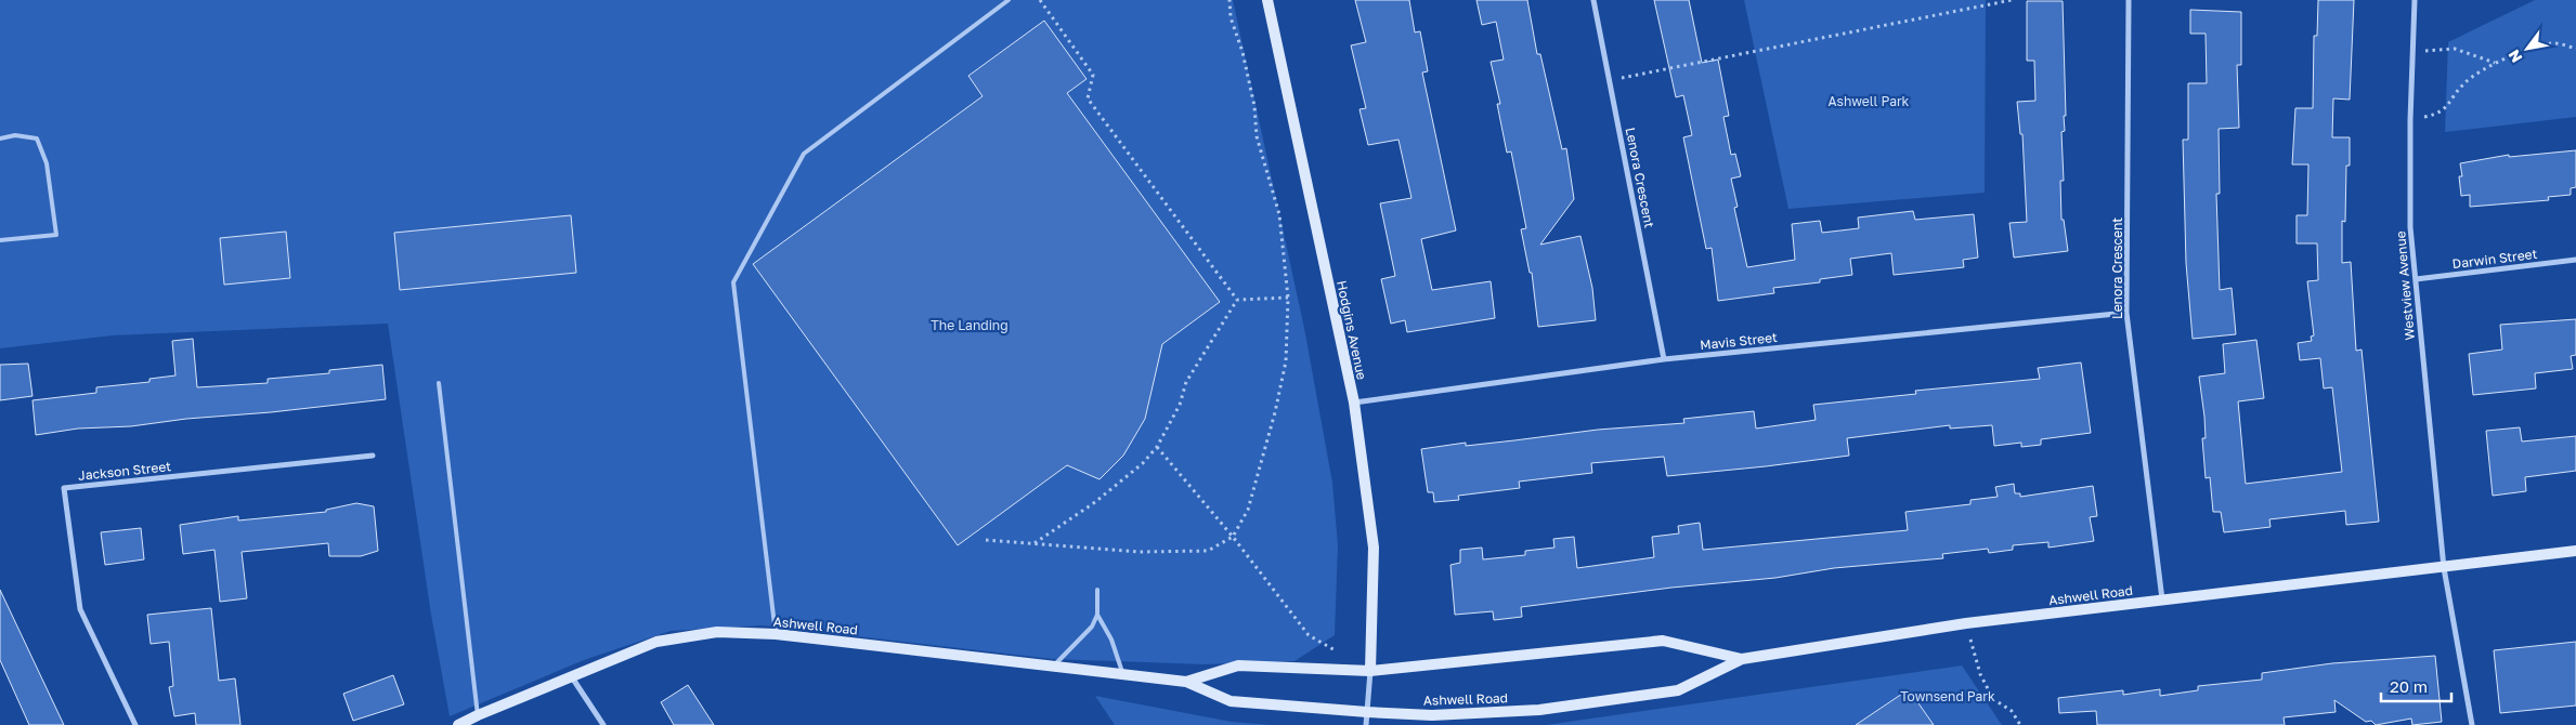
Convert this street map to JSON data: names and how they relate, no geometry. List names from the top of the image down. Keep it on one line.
{"streets":{"street":["Lenora Crescent","Darwin Street","Westview Avenue","Hodgins Avenue","Mavis Street","Jackson Street","Ashwell Road"]},"crossings":[["Lenora Crescent","Mavis Street"],["Lenora Crescent","Ashwell Road"],["Darwin Street","Westview Avenue"],["Westview Avenue","Ashwell Road"],["Hodgins Avenue","Mavis Street"],["Hodgins Avenue","Ashwell Road"]],"parks":["Ashwell Park","The Landing","Townsend Park"],"scale_bar":"20 m","north":"bottom left"}
